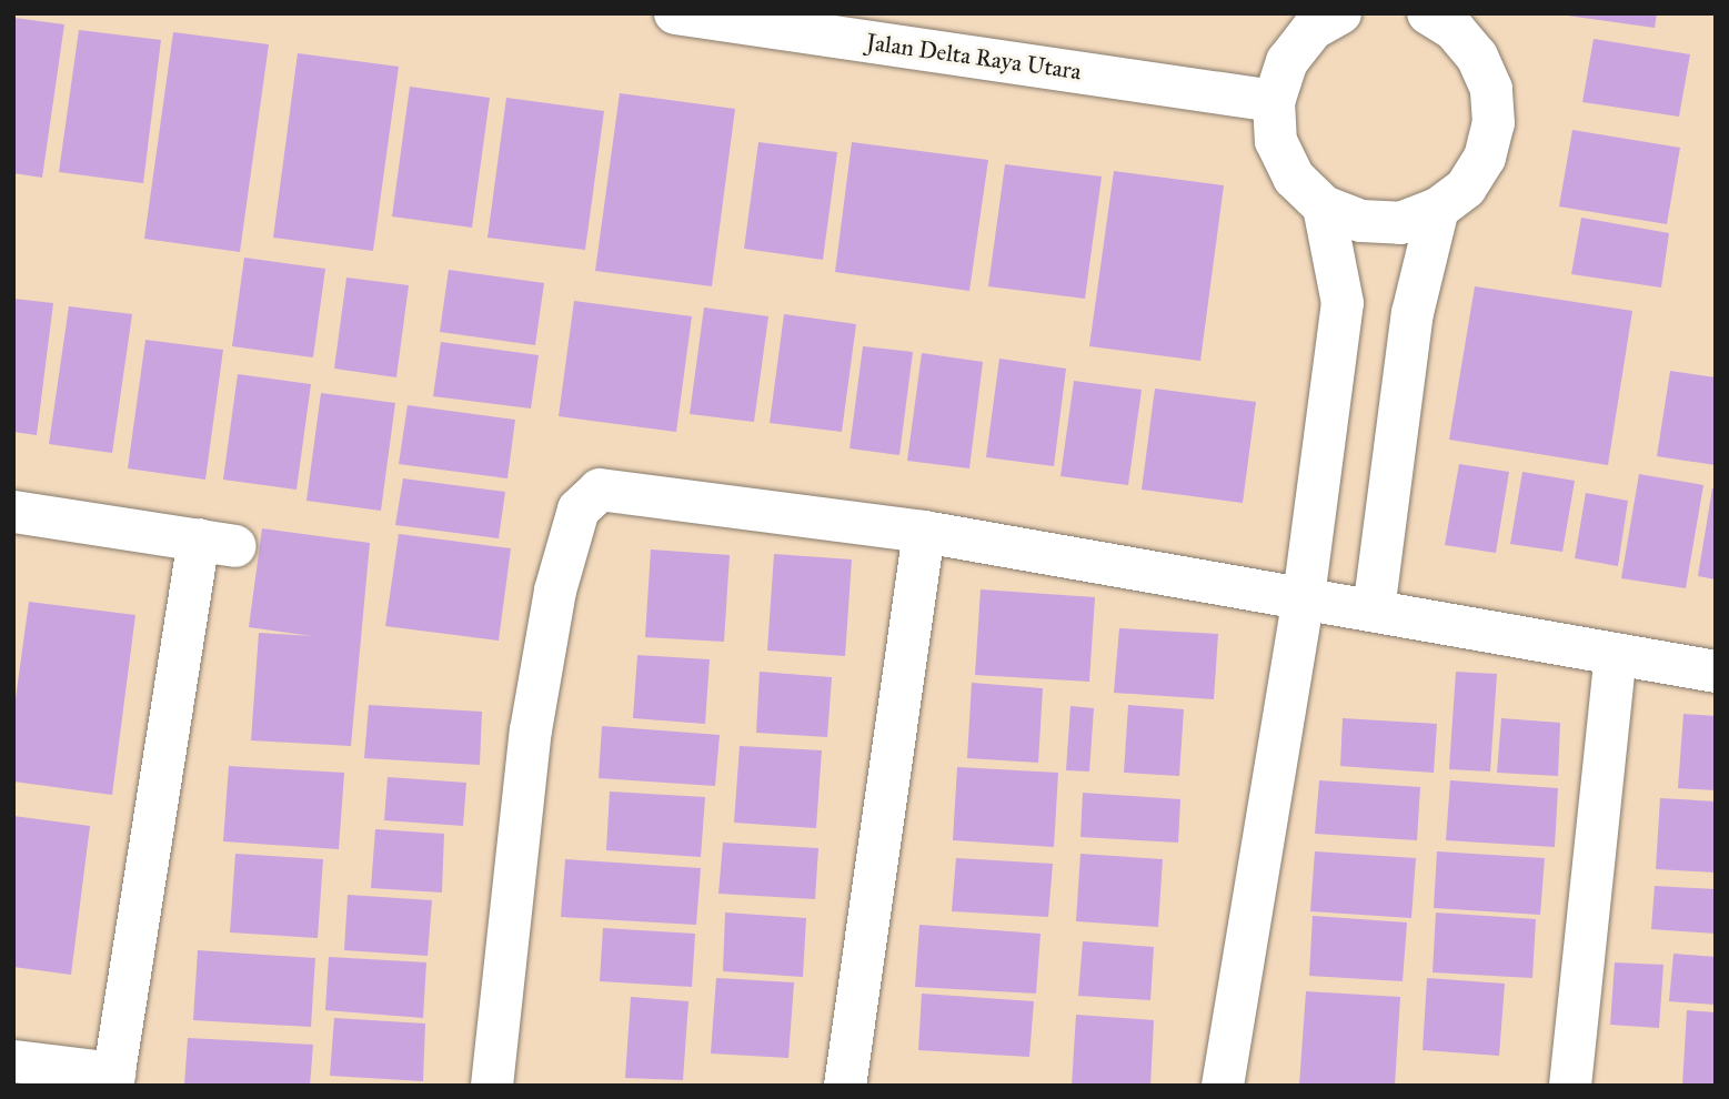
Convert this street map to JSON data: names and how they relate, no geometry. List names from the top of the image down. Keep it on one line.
{"streets":{"street":["Jalan Delta Raya Utara"]}}
